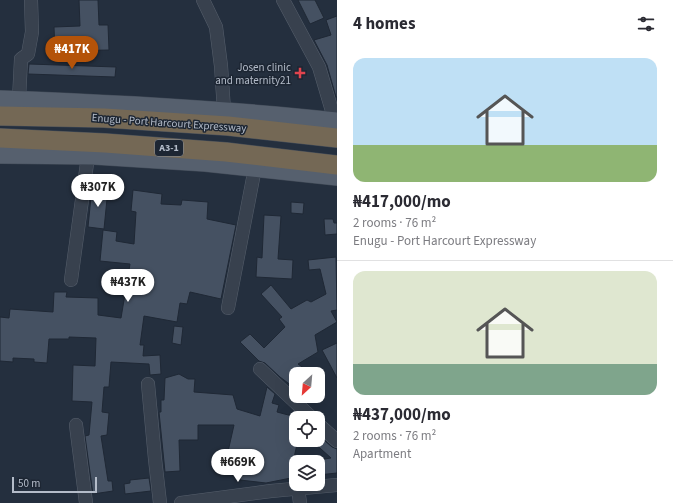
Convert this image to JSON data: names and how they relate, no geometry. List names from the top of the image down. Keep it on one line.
{"streets":{"highway":["Enugu - Port Harcourt Expressway","A3-1"]},"places":{"health":["Josen clinic and maternity21"]},"scale_bar":"50 m","north":"bottom left","page":{"heading":"4 homes","price":["₦417K","₦307K","₦437K","₦669K"],"list":[{"name":"₦417,000/mo","note":"2 rooms · 76 m² · Enugu - Port Harcourt Expressway"},{"name":"₦437,000/mo","note":"2 rooms · 76 m² · Apartment"}],"scale":"50 m"}}
